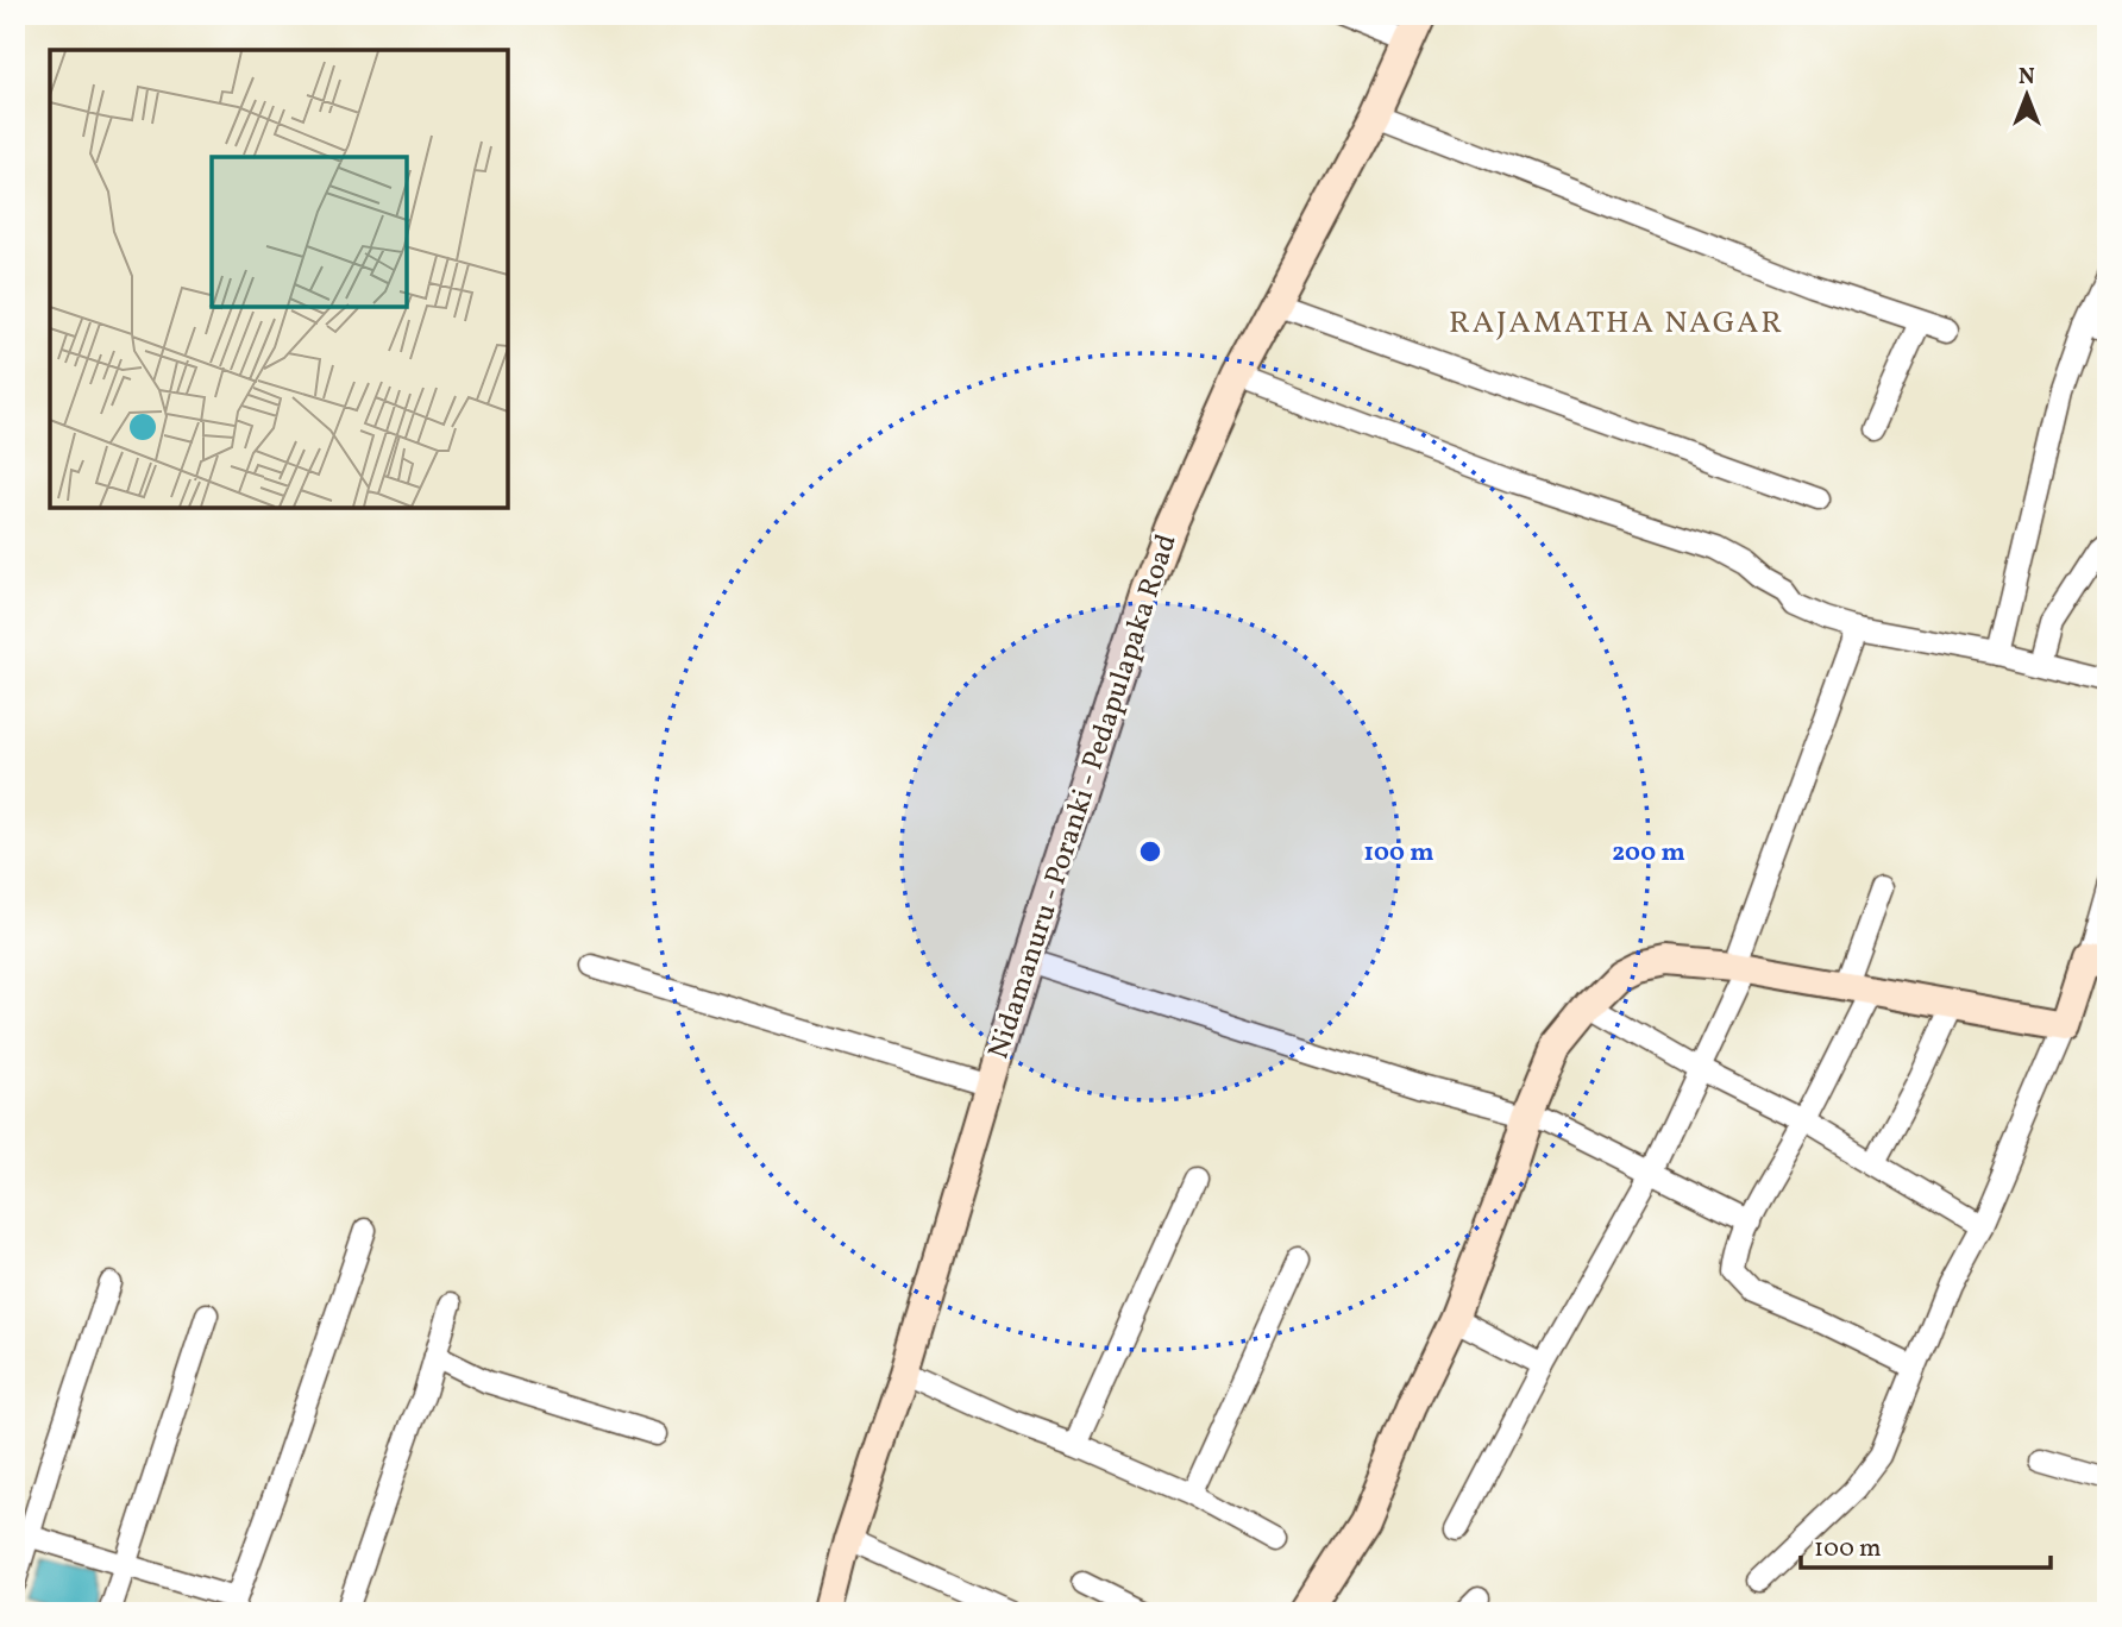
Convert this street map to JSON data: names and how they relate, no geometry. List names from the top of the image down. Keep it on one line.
{"streets":{"main road":["Nidamanuru - Poranki - Pedapulapaka Road"]},"districts":["RAJAMATHA NAGAR"],"scale_bar":"100 m","north":"top","rings":["100 m","200 m"]}
